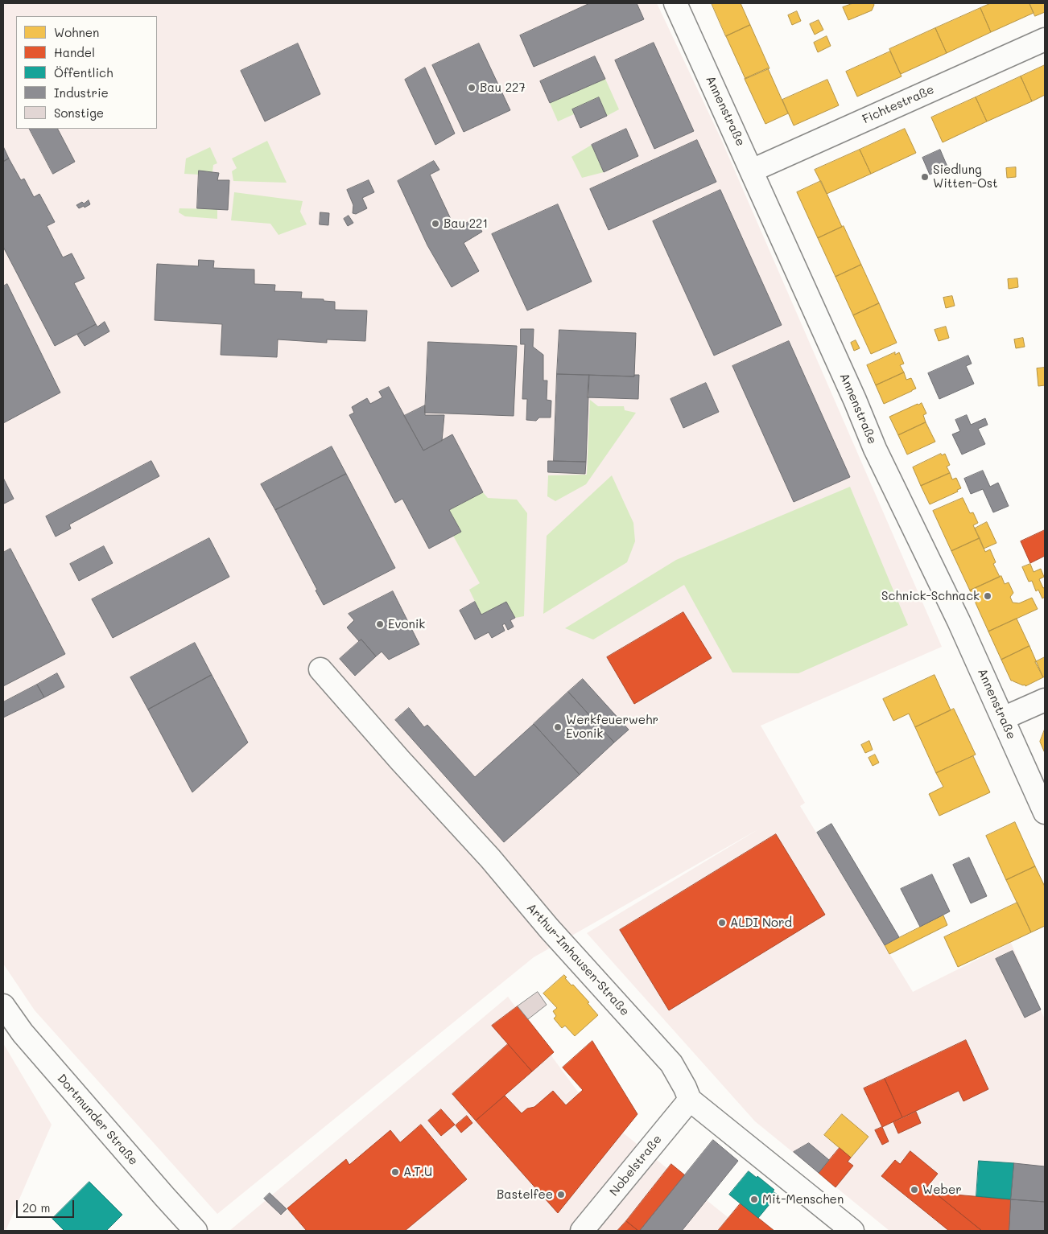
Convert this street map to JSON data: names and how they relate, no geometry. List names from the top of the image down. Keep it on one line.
{"streets":{"street":["Fichtestraße","Annenstraße","Arthur-Imhausen-Straße","Dortmunder Straße","Nobelstraße"]},"crossings":[["Fichtestraße","Annenstraße"],["Arthur-Imhausen-Straße","Nobelstraße"]],"places":["Bau 227","Siedlung Witten-Ost","Bau 221","Schnick-Schnack","Evonik","Werkfeuerwehr Evonik","ALDI Nord","A.T.U","Weber","Bastelfee","Mit-Menschen"],"legend":["Wohnen","Handel","Öffentlich","Industrie","Sonstige"],"scale_bar":"20 m"}
